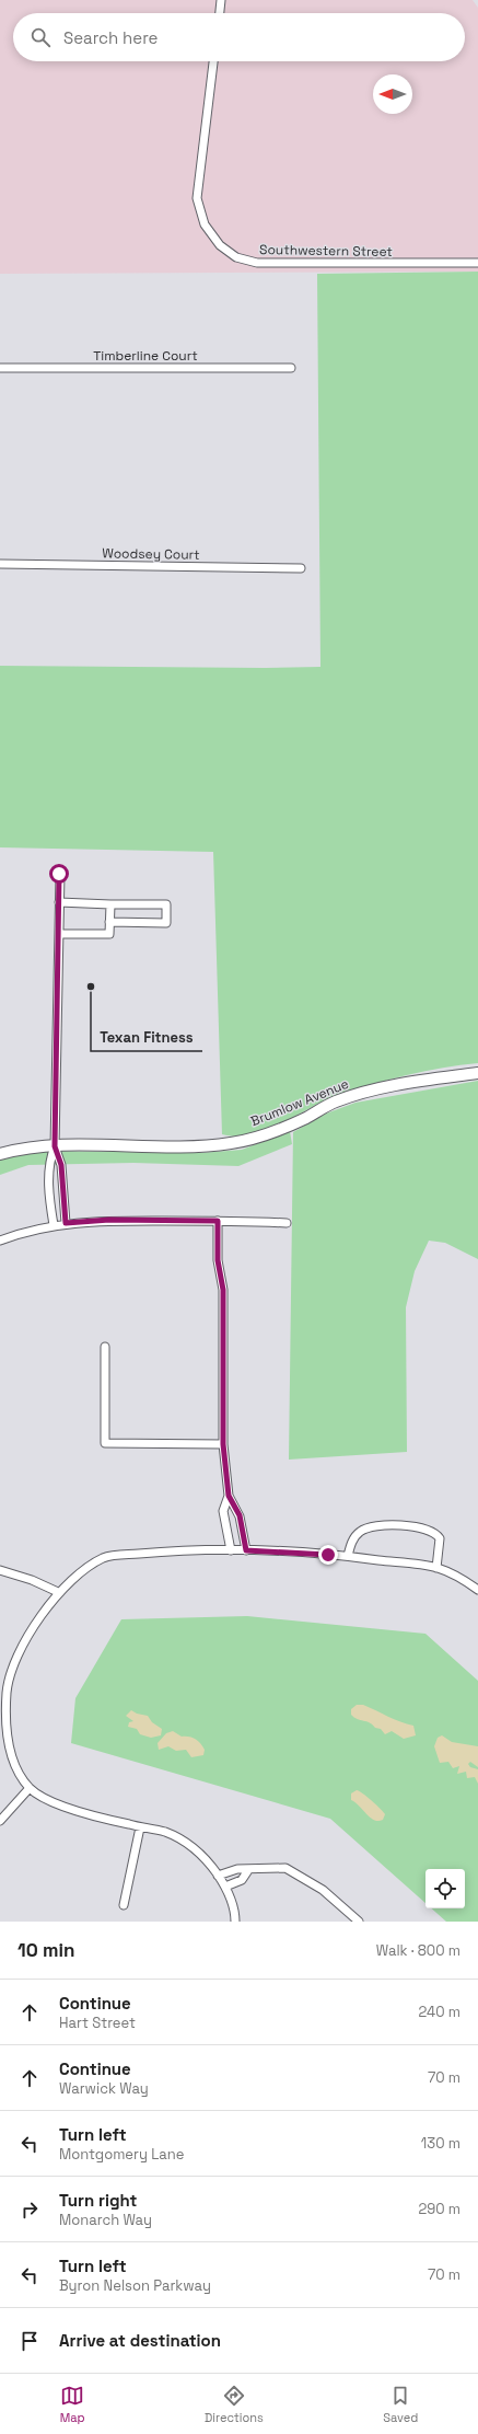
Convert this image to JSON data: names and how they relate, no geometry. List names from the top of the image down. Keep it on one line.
{"streets":{"main road":["Brumlow Avenue"],"street":["Southwestern Street","Timberline Court","Woodsey Court"]},"places":["Texan Fitness"],"north":"left","page":{"search":"Search here","heading":["10 min","Walk · 800 m"],"list":[["Continue","Hart Street","240 m"],["Continue","Warwick Way","70 m"],["Turn left","Montgomery Lane","130 m"],["Turn right","Monarch Way","290 m"],["Turn left","Byron Nelson Parkway","70 m"],"Arrive at destination"],"nav":["Map","Directions","Saved"]}}
